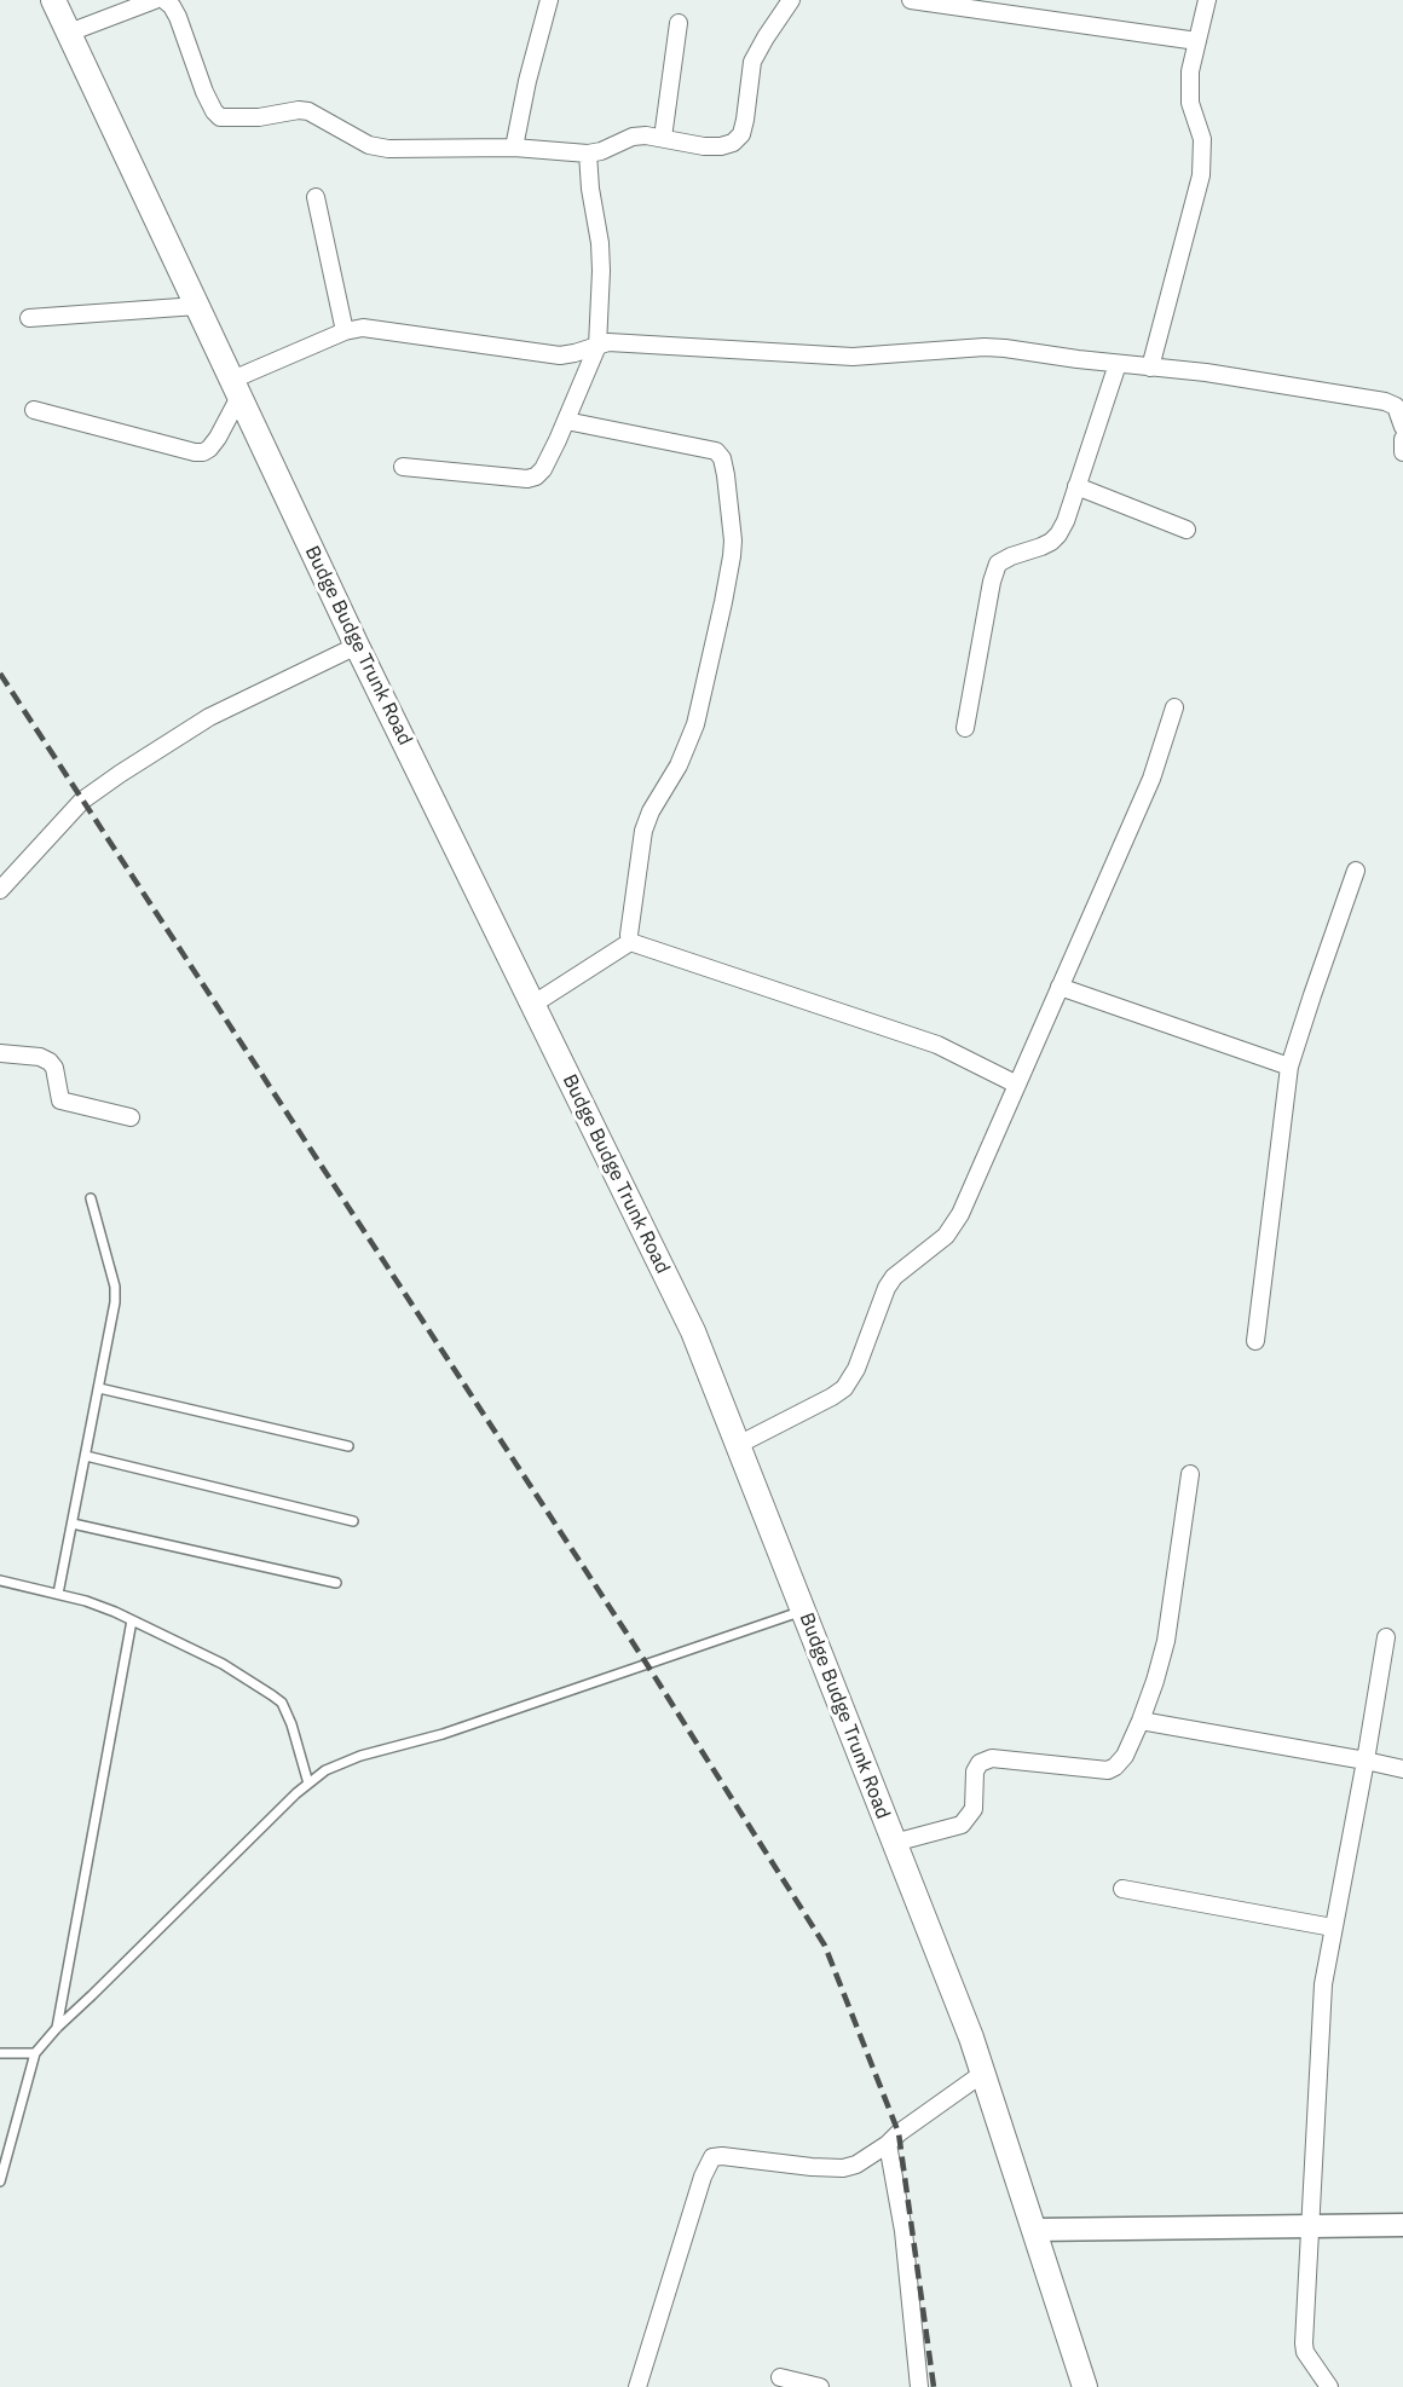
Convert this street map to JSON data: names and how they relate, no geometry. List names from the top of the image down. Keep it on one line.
{"streets":{"main road":["Budge Budge Trunk Road"]}}
